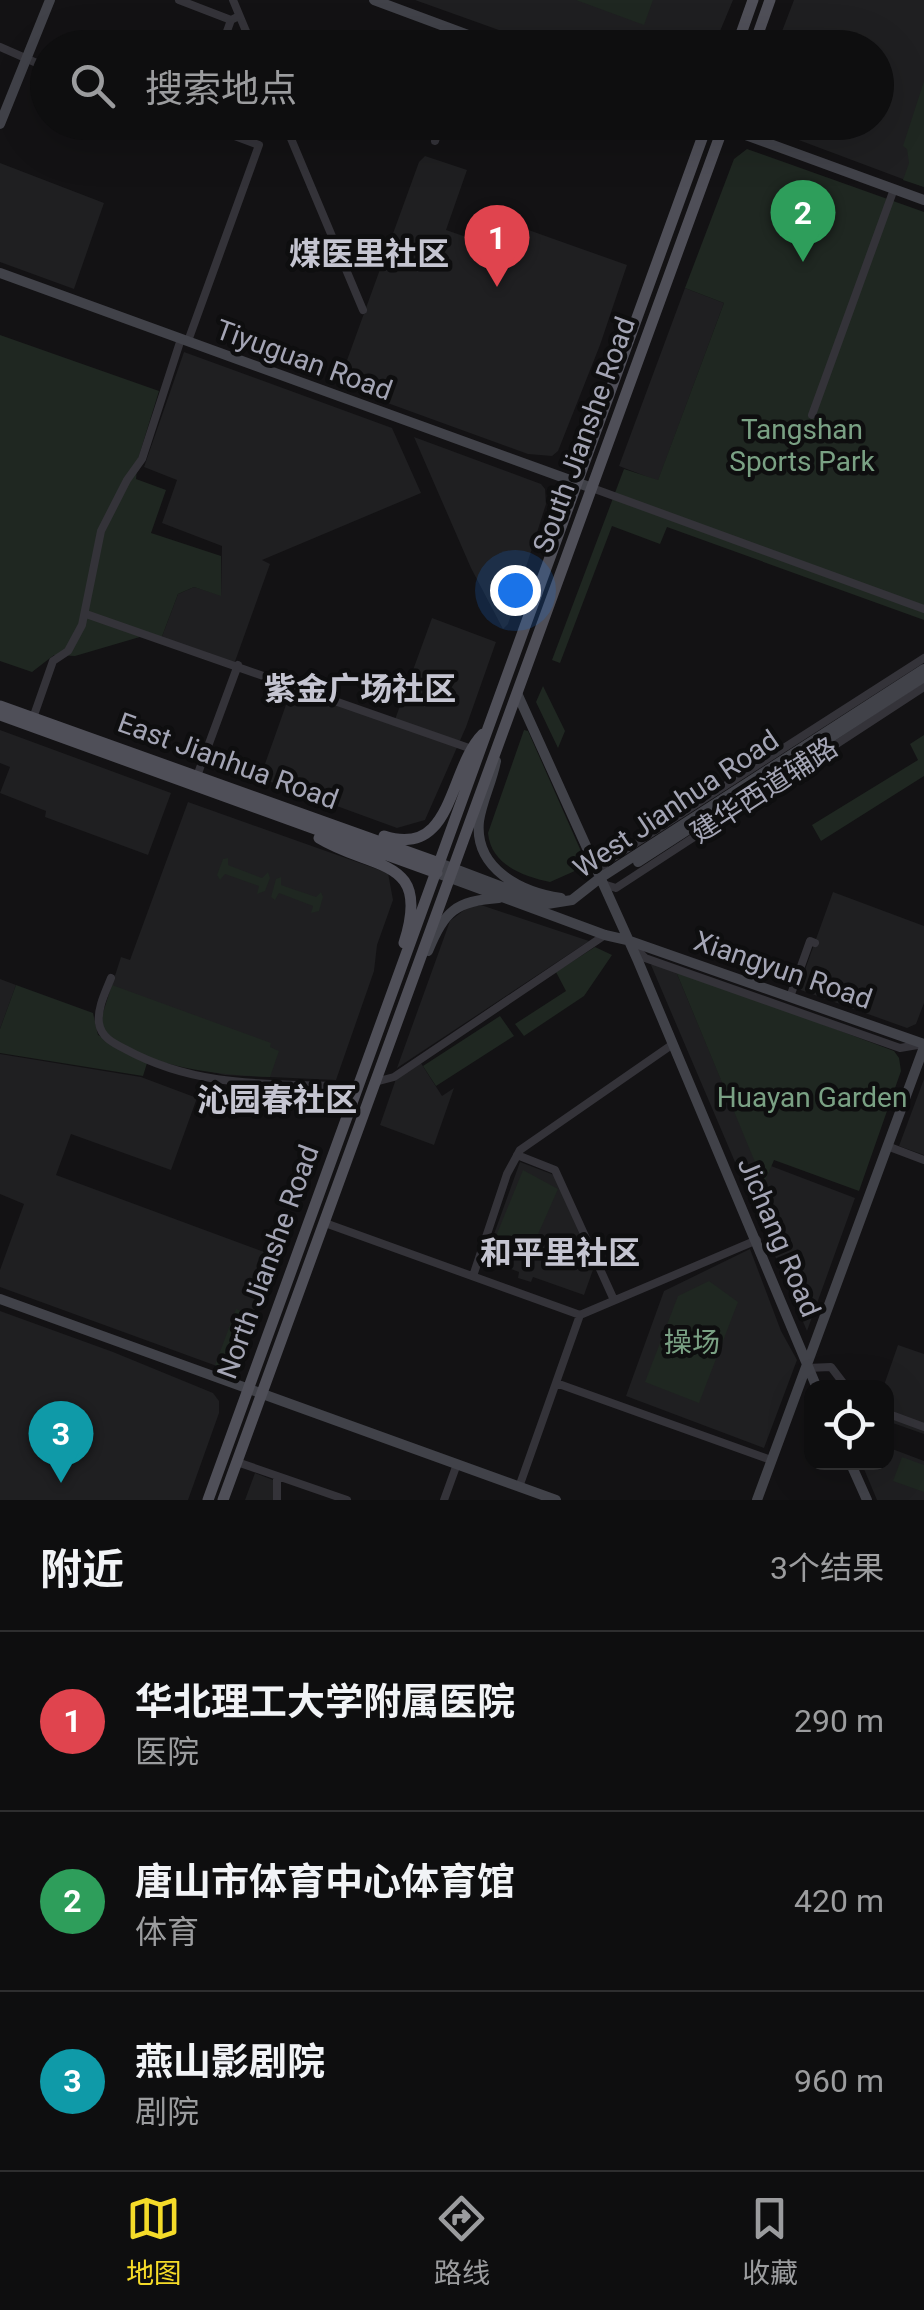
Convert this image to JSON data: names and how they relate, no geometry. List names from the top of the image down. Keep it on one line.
{"streets":{"main road":["South Jianshe Road","East Jianhua Road","North Jianshe Road"],"street":["Tiyuguan Road","建华西道辅路","West Jianhua Road","Xiangyun Road","Jichang Road"]},"crossings":[["Tiyuguan Road","South Jianshe Road"],["South Jianshe Road","East Jianhua Road"],["South Jianshe Road","West Jianhua Road"],["South Jianshe Road","North Jianshe Road"],["East Jianhua Road","West Jianhua Road"],["East Jianhua Road","North Jianshe Road"],["建华西道辅路","West Jianhua Road"],["建华西道辅路","Jichang Road"],["West Jianhua Road","Xiangyun Road"],["West Jianhua Road","Jichang Road"],["West Jianhua Road","North Jianshe Road"],["Xiangyun Road","Jichang Road"]],"districts":["煤医里社区","紫金广场社区","沁园春社区","和平里社区"],"parks":["Tangshan Sports Park","Huayan Garden","操场"],"page":{"search":"搜索地点","pins":["2","1","3"],"heading":["附近","3个结果"],"list":[{"mark":"1","name":"华北理工大学附属医院","note":"医院","value":"290 m"},{"mark":"2","name":"唐山市体育中心体育馆","note":"体育","value":"420 m"},{"mark":"3","name":"燕山影剧院","note":"剧院","value":"960 m"}],"nav":["地图","路线","收藏"]}}
